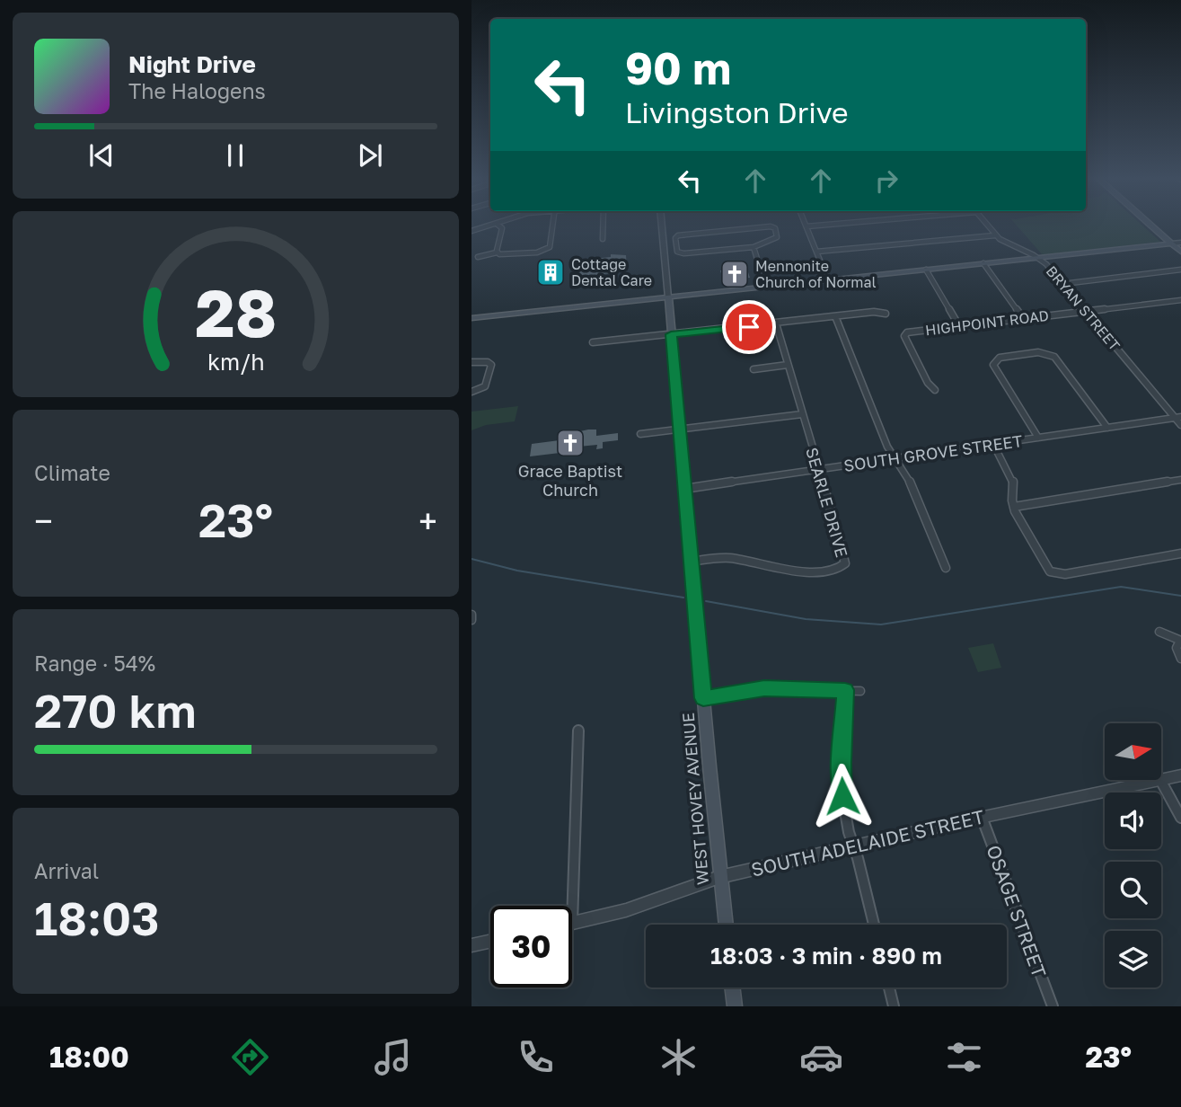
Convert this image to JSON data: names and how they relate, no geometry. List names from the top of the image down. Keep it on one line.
{"streets":{"main road":["WEST HOVEY AVENUE"],"street":["BRYAN STREET","HIGHPOINT ROAD","SOUTH GROVE STREET","SEARLE DRIVE","SOUTH ADELAIDE STREET","OSAGE STREET"]},"crossings":[["BRYAN STREET","HIGHPOINT ROAD"],["BRYAN STREET","SOUTH GROVE STREET"],["SOUTH GROVE STREET","SEARLE DRIVE"],["SOUTH GROVE STREET","WEST HOVEY AVENUE"],["SEARLE DRIVE","WEST HOVEY AVENUE"],["WEST HOVEY AVENUE","SOUTH ADELAIDE STREET"],["SOUTH ADELAIDE STREET","OSAGE STREET"]],"places":{"building":["Cottage Dental Care"],"church":["Mennonite Church of Normal","Grace Baptist Church"]},"north":"right","page":{"turn":["90 m","Livingston Drive"],"song":["Night Drive","The Halogens"],"tile":["Climate",["Range · 54%","270 km"],["Arrival","18:03"]],"heat":["−","23°","+"],"limit":"30","trip":"18:03 · 3 min · 890 m","tabs":["18:00","23°"],"gauge":["28","km/h"]}}
